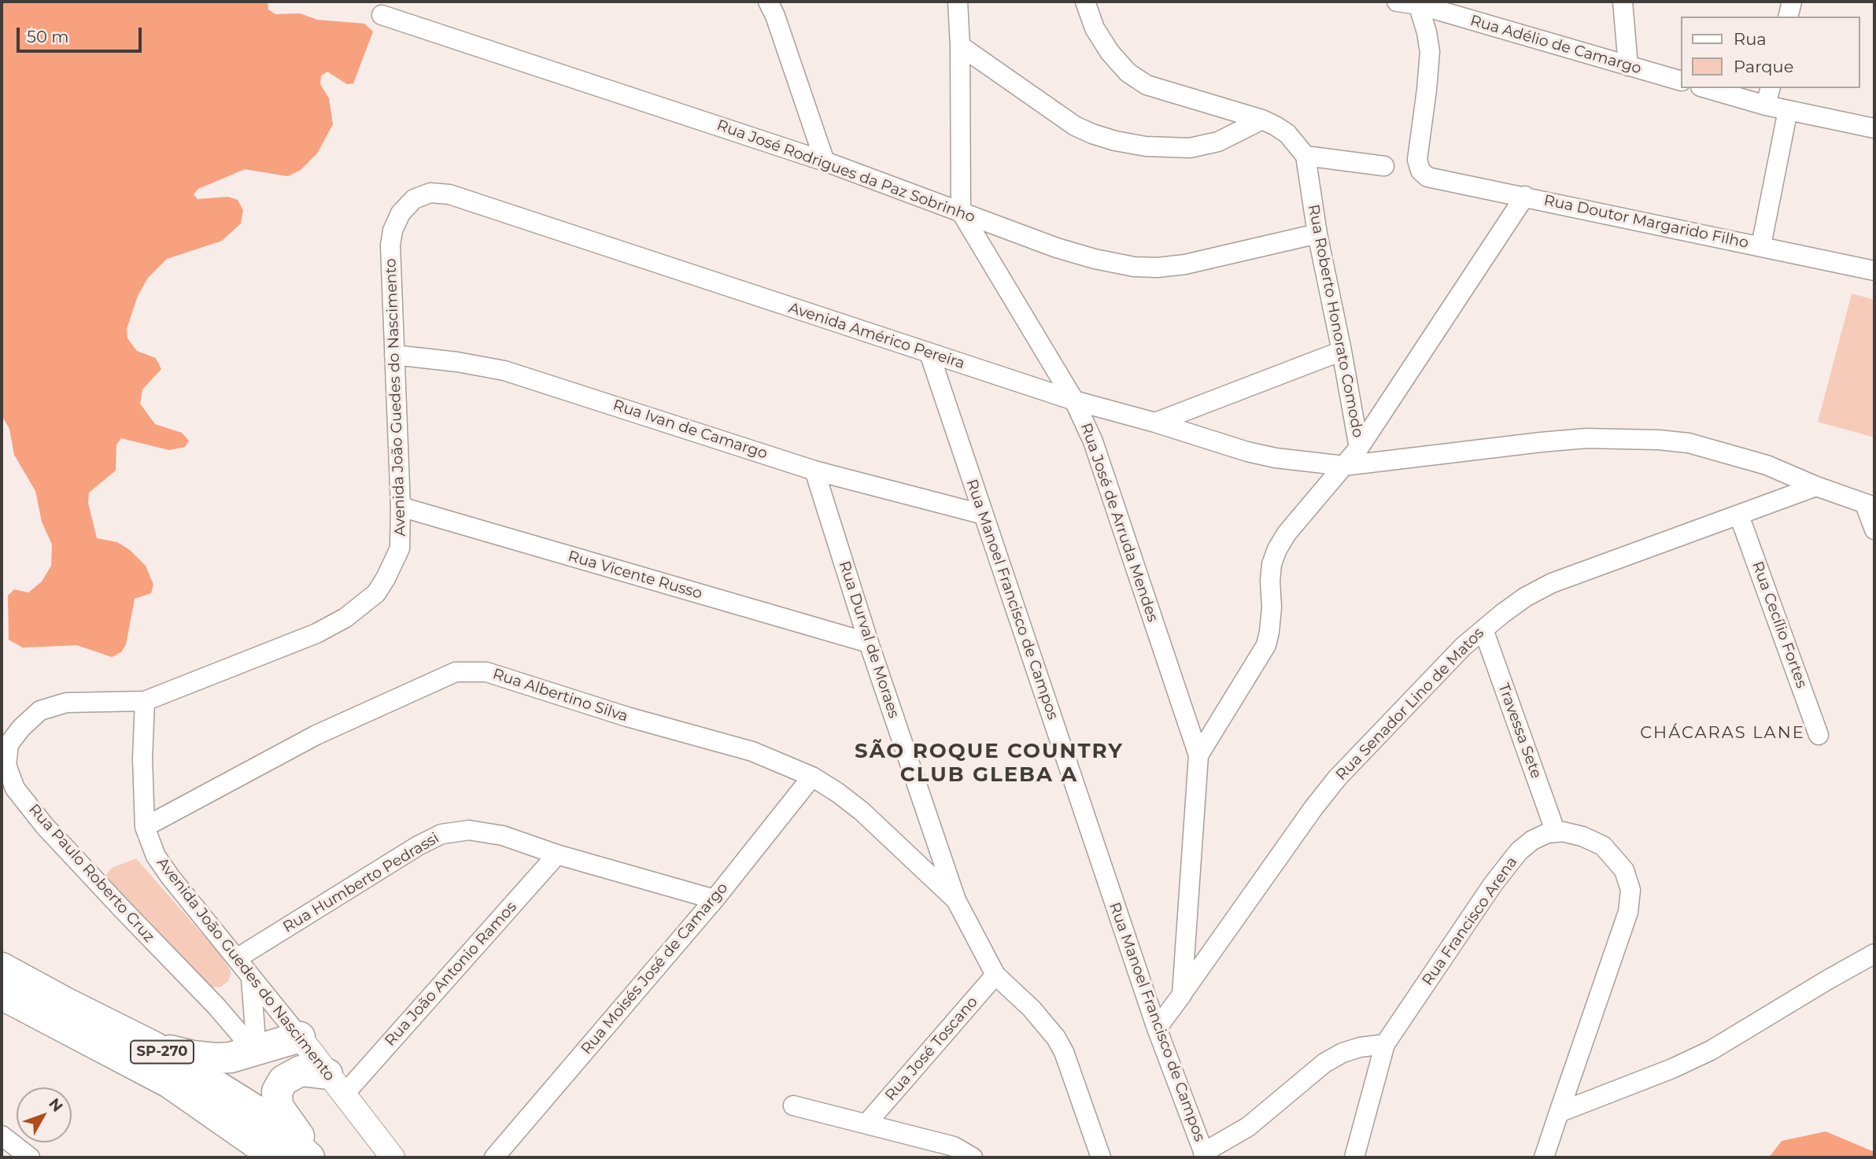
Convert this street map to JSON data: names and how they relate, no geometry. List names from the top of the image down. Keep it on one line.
{"streets":{"highway":["SP-270"],"street":["Rua Adélio de Camargo","Rua José Rodrigues da Paz Sobrinho","Rua Doutor Margarido Filho","Rua Roberto Honorato Comodo","Avenida Américo Pereira","Avenida João Guedes do Nascimento","Rua Ivan de Camargo","Rua José de Arruda Mendes","Rua Vicente Russo","Rua Manoel Francisco de Campos","Rua Cecílio Fortes","Rua Durval de Moraes","Rua Albertino Silva","Rua Senador Lino de Matos","Travessa Sete","Rua Paulo Roberto Cruz","Rua Humberto Pedrassi","Rua Francisco Arena","Rua Moisés José de Camargo","Rua João Antonio Ramos","Rua José Toscano"]},"crossings":[["Rua Adélio de Camargo","Rua Doutor Margarido Filho"],["Rua José Rodrigues da Paz Sobrinho","Rua Roberto Honorato Comodo"],["Rua José Rodrigues da Paz Sobrinho","Rua José de Arruda Mendes"],["Rua Roberto Honorato Comodo","Avenida Américo Pereira"],["Rua Roberto Honorato Comodo","Rua José de Arruda Mendes"],["Avenida Américo Pereira","Avenida João Guedes do Nascimento"],["Avenida Américo Pereira","Rua José de Arruda Mendes"],["Avenida Américo Pereira","Rua Manoel Francisco de Campos"],["Avenida Américo Pereira","Rua Senador Lino de Matos"],["Avenida João Guedes do Nascimento","Rua Ivan de Camargo"],["Avenida João Guedes do Nascimento","Rua Vicente Russo"],["Avenida João Guedes do Nascimento","Rua Albertino Silva"],["Avenida João Guedes do Nascimento","Rua Paulo Roberto Cruz"],["Avenida João Guedes do Nascimento","Rua Humberto Pedrassi"],["Avenida João Guedes do Nascimento","Rua João Antonio Ramos"],["Rua Ivan de Camargo","Rua Manoel Francisco de Campos"],["Rua Ivan de Camargo","Rua Durval de Moraes"],["Rua José de Arruda Mendes","Rua Senador Lino de Matos"],["Rua Vicente Russo","Rua Durval de Moraes"],["Rua Cecílio Fortes","Rua Senador Lino de Matos"],["Rua Durval de Moraes","Rua Albertino Silva"],["Rua Durval de Moraes","Rua José Toscano"],["Rua Albertino Silva","Rua Moisés José de Camargo"],["Rua Senador Lino de Matos","Travessa Sete"],["Travessa Sete","Rua Francisco Arena"],["Rua Humberto Pedrassi","Rua Moisés José de Camargo"],["Rua Humberto Pedrassi","Rua João Antonio Ramos"]],"districts":["CHÁCARAS LANE","SÃO ROQUE COUNTRY CLUB GLEBA A"],"legend":["Rua","Parque"],"scale_bar":"50 m","north":"top right"}
